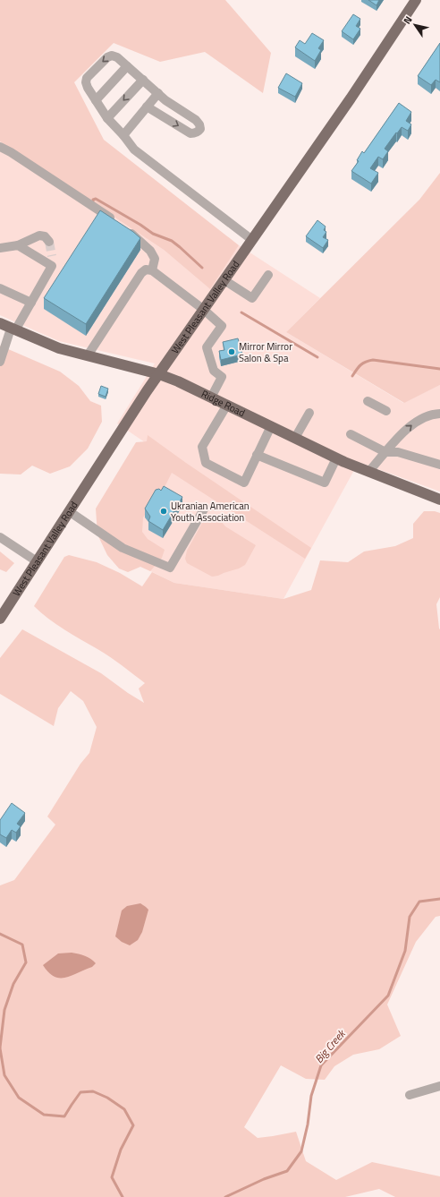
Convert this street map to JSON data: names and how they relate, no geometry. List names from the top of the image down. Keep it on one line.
{"streets":{"main road":["West Pleasant Valley Road","Ridge Road"]},"crossings":[["West Pleasant Valley Road","Ridge Road"]],"water":["Big Creek"],"places":["Mirror Mirror Salon & Spa","Ukranian American Youth Association"],"north":"top left"}
